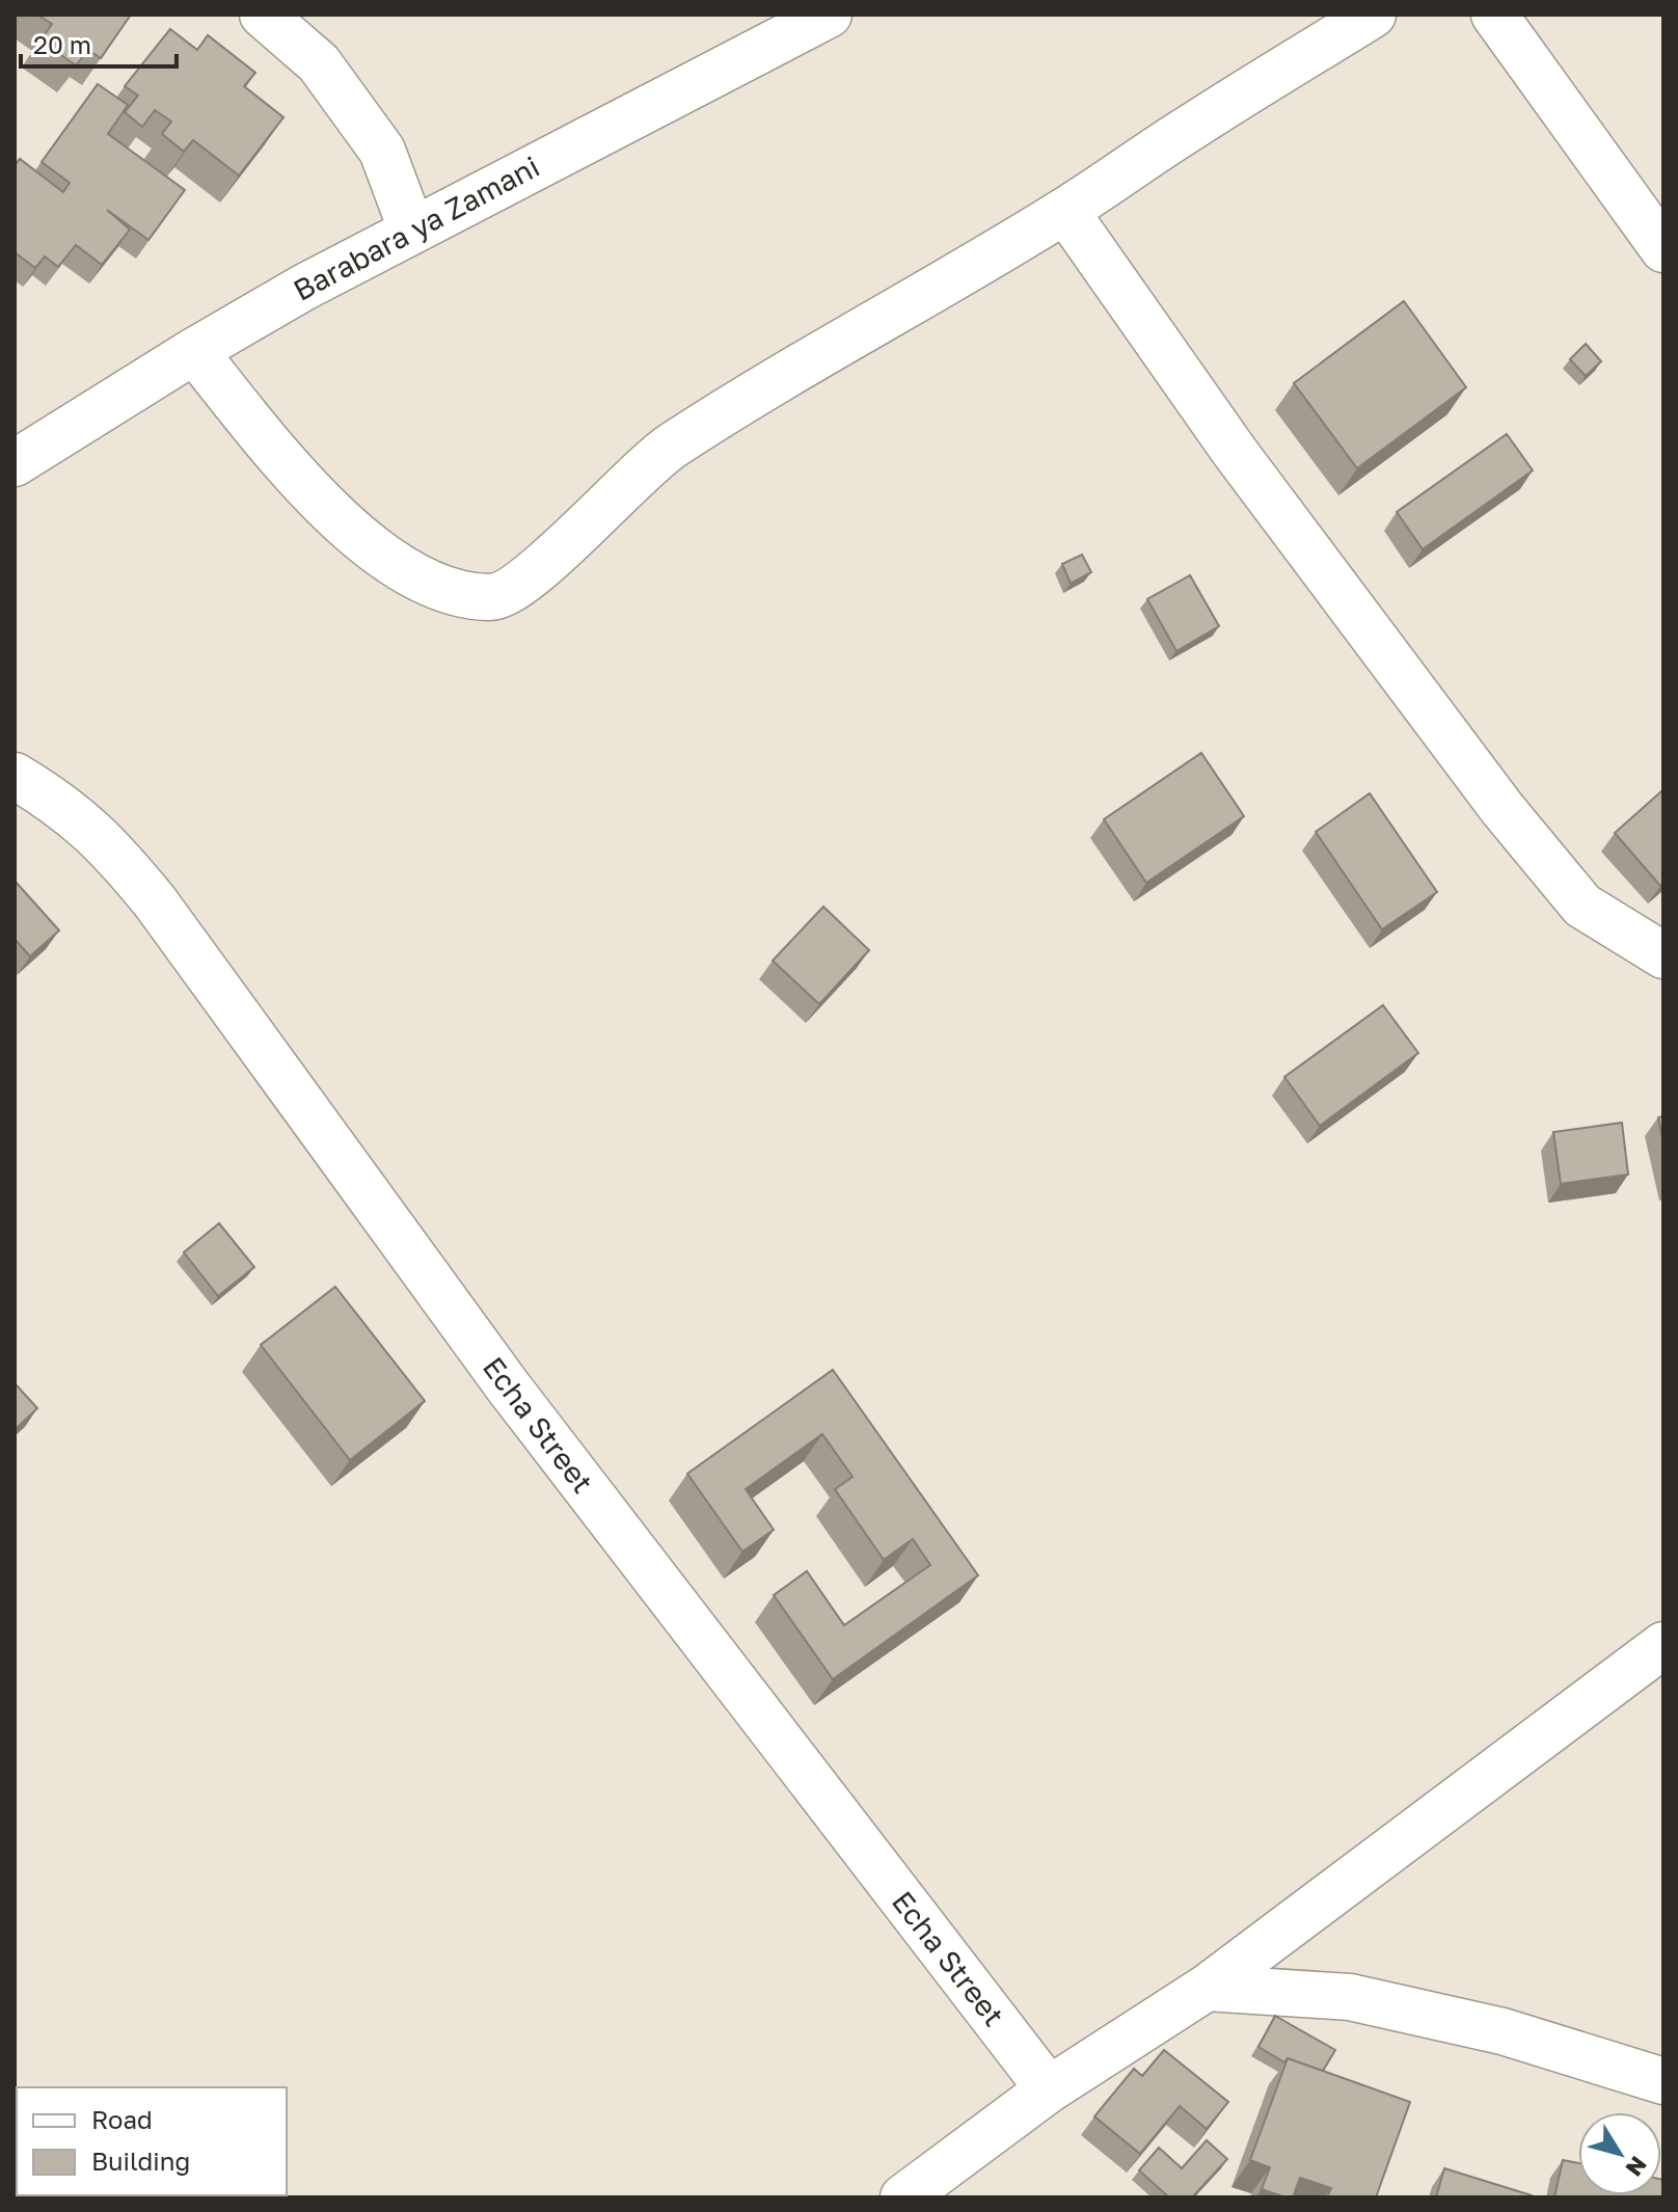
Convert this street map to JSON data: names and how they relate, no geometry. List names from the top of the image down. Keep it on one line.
{"streets":{"street":["Barabara ya Zamani","Echa Street"]},"legend":["Road","Building"],"scale_bar":"20 m","north":"bottom right"}
